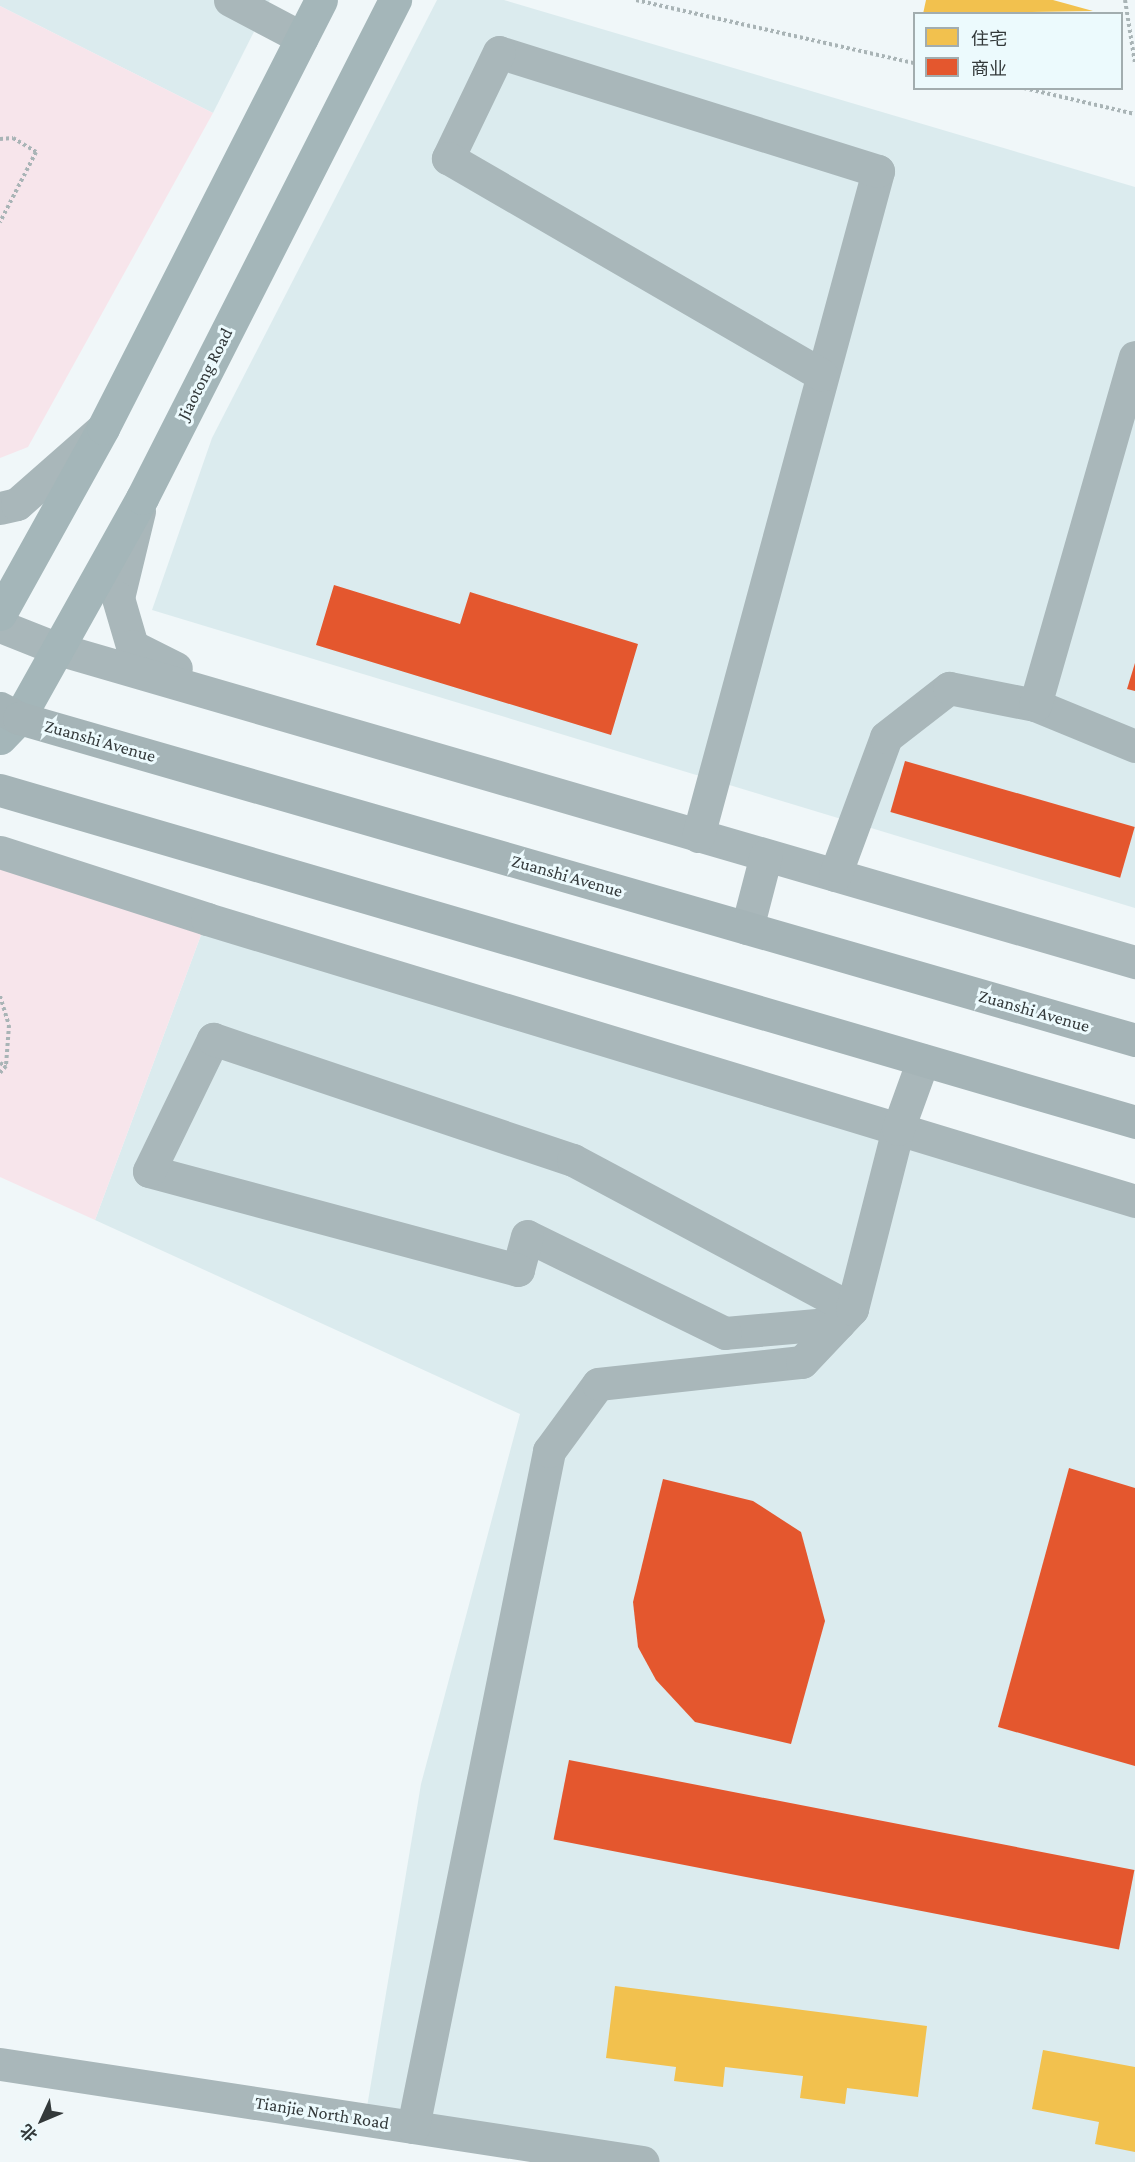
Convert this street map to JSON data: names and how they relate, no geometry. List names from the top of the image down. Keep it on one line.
{"streets":{"highway":["Zuanshi Avenue"],"main road":["Jiaotong Road"],"street":["Tianjie North Road"]},"crossings":[["Jiaotong Road","Zuanshi Avenue"]],"legend":["住宅","商业"],"north":"bottom left"}
